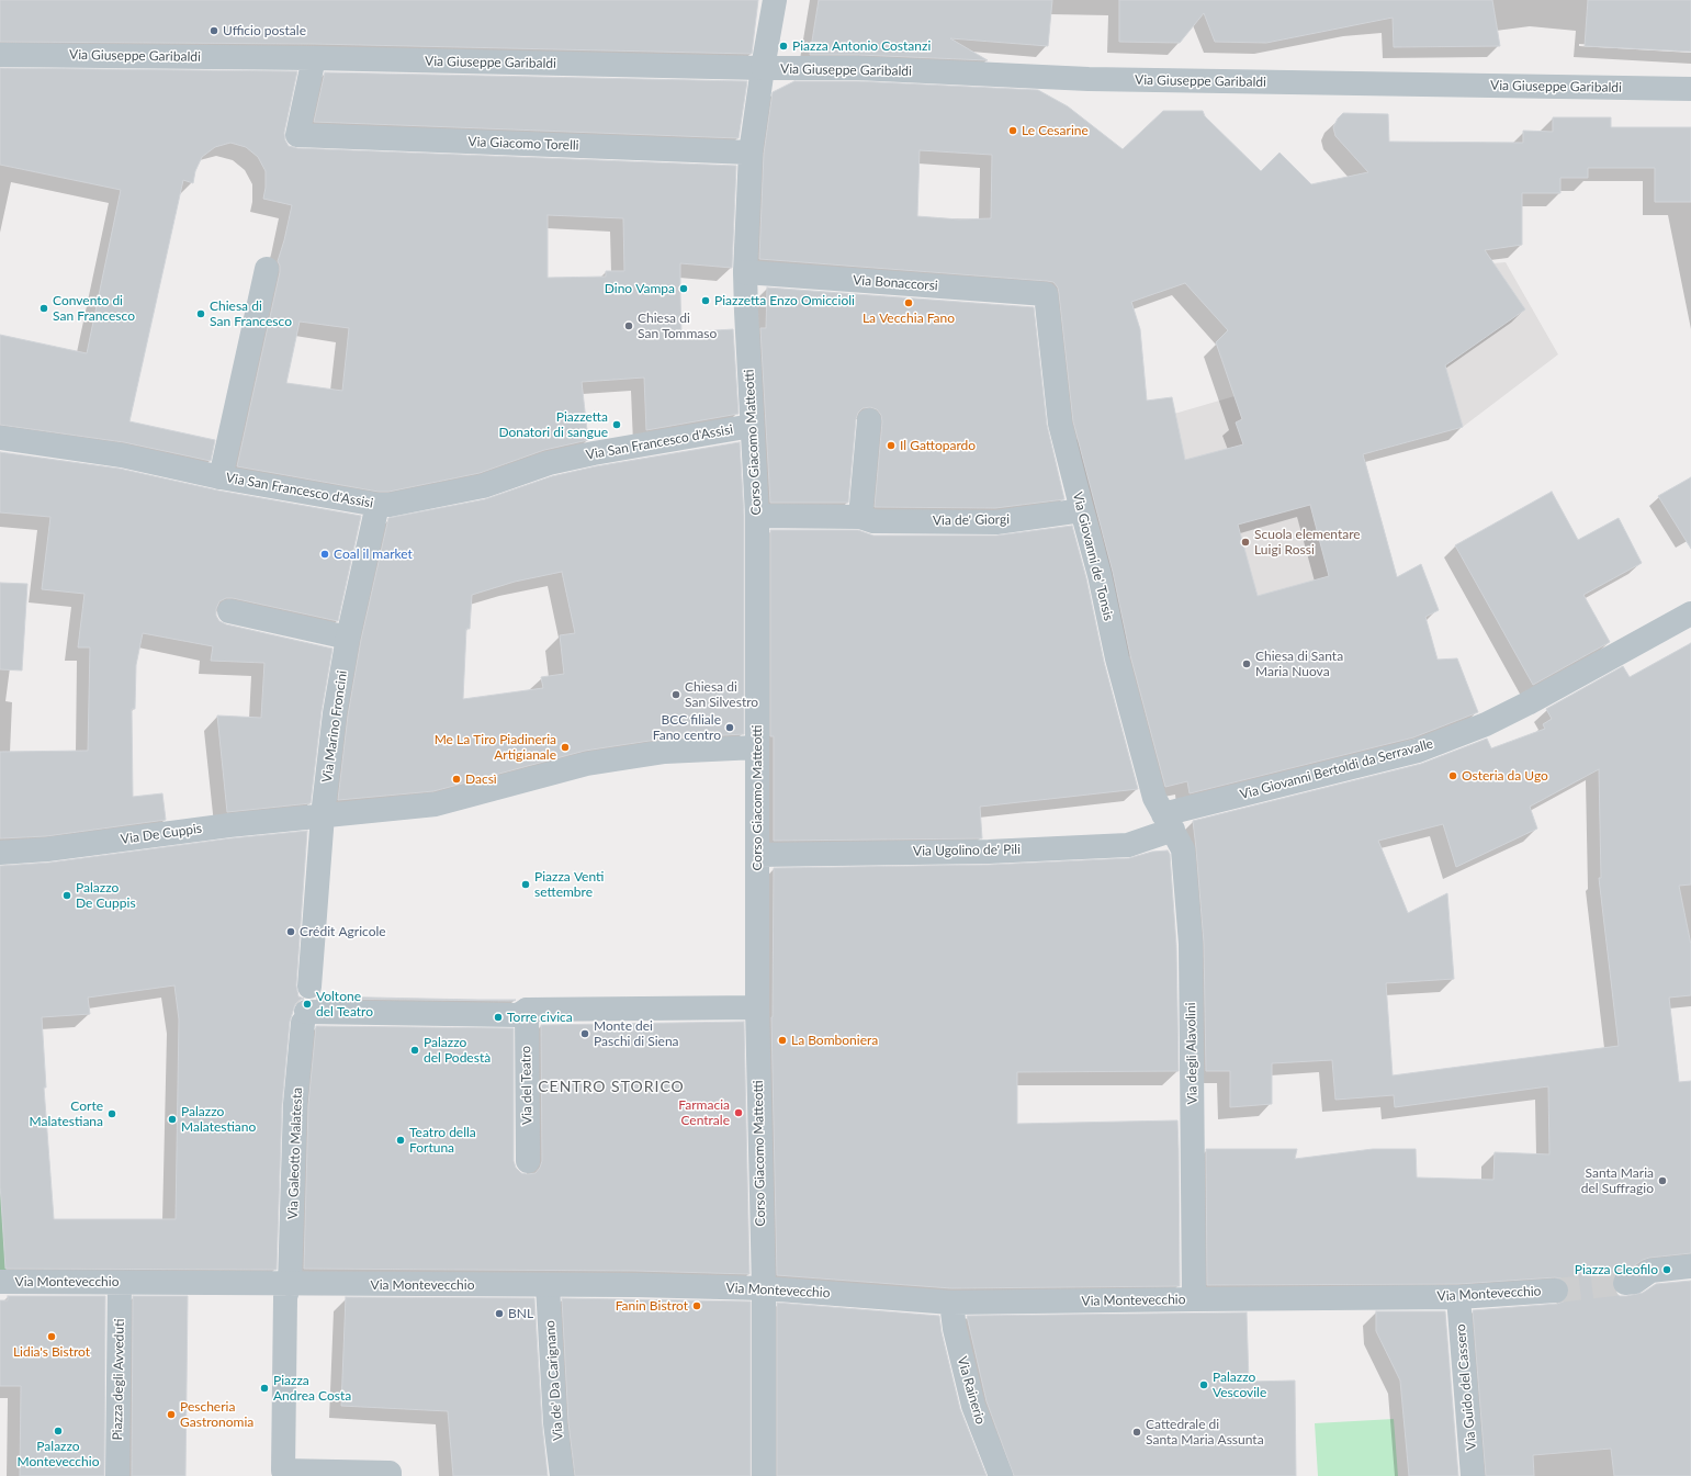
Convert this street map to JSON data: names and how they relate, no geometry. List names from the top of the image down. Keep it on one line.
{"streets":{"street":["Via Giuseppe Garibaldi","Via Giacomo Torelli","Via Bonaccorsi","Via San Francesco d'Assisi","Corso Giacomo Matteotti","Via de' Giorgi","Via Giovanni de' Tonsis","Via Marino Froncini","Via Giovanni Bertoldi da Serravalle","Via De Cuppis","Via Ugolino de' Pili","Via degli Alavolini","Via del Teatro","Via Galeotto Malatesta","Via Montevecchio","Piazza degli Avveduti","Via de' Da Carignano","Via Guido del Cassero","Via Rainerio"]},"crossings":[["Via Giuseppe Garibaldi","Via Giacomo Torelli"],["Via Giuseppe Garibaldi","Corso Giacomo Matteotti"],["Via Giacomo Torelli","Corso Giacomo Matteotti"],["Via Bonaccorsi","Corso Giacomo Matteotti"],["Via Bonaccorsi","Via Giovanni de' Tonsis"],["Via San Francesco d'Assisi","Corso Giacomo Matteotti"],["Via San Francesco d'Assisi","Via Marino Froncini"],["Corso Giacomo Matteotti","Via de' Giorgi"],["Corso Giacomo Matteotti","Via Ugolino de' Pili"],["Corso Giacomo Matteotti","Via Montevecchio"],["Via de' Giorgi","Via Giovanni de' Tonsis"],["Via Giovanni de' Tonsis","Via Giovanni Bertoldi da Serravalle"],["Via Giovanni de' Tonsis","Via Ugolino de' Pili"],["Via Giovanni de' Tonsis","Via degli Alavolini"],["Via Marino Froncini","Via De Cuppis"],["Via Giovanni Bertoldi da Serravalle","Via Ugolino de' Pili"],["Via Giovanni Bertoldi da Serravalle","Via degli Alavolini"],["Via Ugolino de' Pili","Via degli Alavolini"],["Via degli Alavolini","Via Montevecchio"],["Via Galeotto Malatesta","Via Montevecchio"],["Via Montevecchio","Piazza degli Avveduti"],["Via Montevecchio","Via de' Da Carignano"],["Via Montevecchio","Via Guido del Cassero"],["Via Montevecchio","Via Rainerio"]],"districts":["CENTRO STORICO"],"places":["Ufficio postale","Piazza Antonio Costanzi","Le Cesarine","Dino Vampa","Piazzetta Enzo Omiccioli","La Vecchia Fano","Convento di San Francesco","Chiesa di San Francesco","Chiesa di San Tommaso","Piazzetta Donatori di sangue","Il Gattopardo","Scuola elementare Luigi Rossi","Coal il market","Chiesa di Santa Maria Nuova","Chiesa di San Silvestro","BCC filiale Fano centro","Me La Tiro Piadineria Artigianale","Osteria da Ugo","Dacsì","Piazza Venti settembre","Palazzo De Cuppis","Crédit Agricole","Voltone del Teatro","Torre civica","Monte dei Paschi di Siena","La Bomboniera","Palazzo del Podestà","Farmacia Centrale","Corte Malatestiana","Palazzo Malatestiano","Teatro della Fortuna","Santa Maria del Suffragio","Piazza Cleofilo","Fanin Bistrot","BNL","Lidia's Bistrot","Palazzo Vescovile","Piazza Andrea Costa","Pescheria Gastronomia","Palazzo Montevecchio","Cattedrale di Santa Maria Assunta"]}
